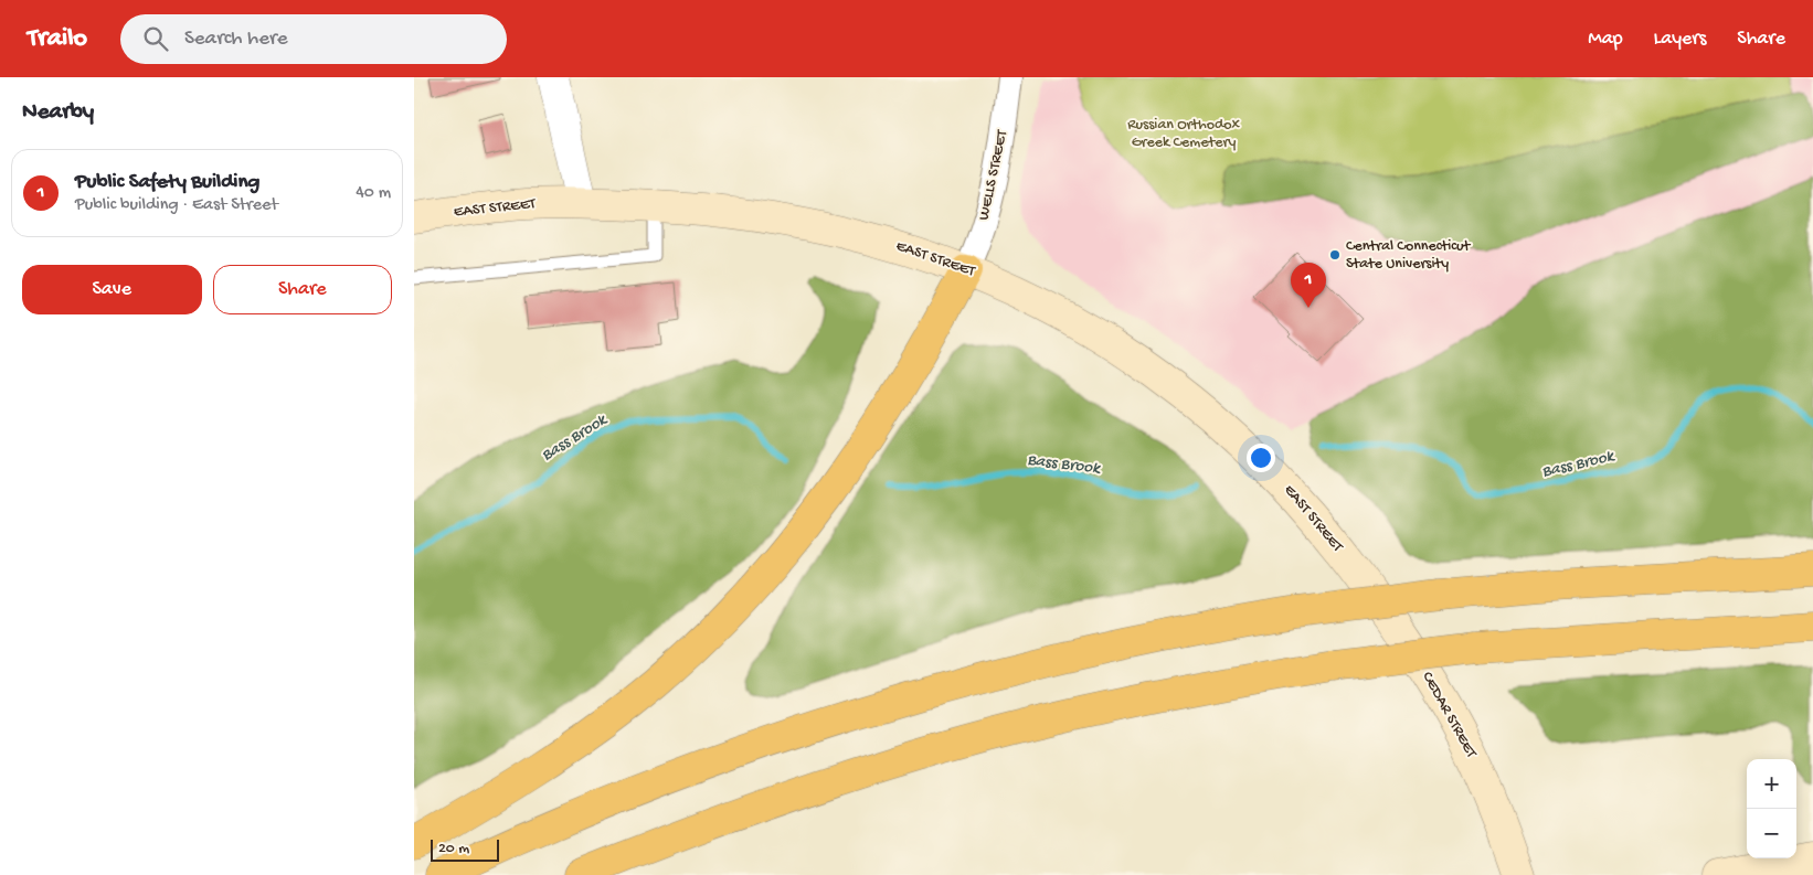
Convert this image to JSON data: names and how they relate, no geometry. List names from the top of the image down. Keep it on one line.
{"streets":{"main road":["EAST STREET","CEDAR STREET"],"street":["WELLS STREET"]},"crossings":[["WELLS STREET","EAST STREET"],["EAST STREET","CEDAR STREET"]],"water":["Bass Brook"],"parks":["Russian Orthodox Greek Cemetery"],"places":["Central Connecticut State University"],"scale_bar":"20 m","page":{"header":"Trailo","search":"Search here","nav":["Map","Layers","Share"],"heading":"Nearby","list":[{"mark":"1","name":"Public Safety Building","note":"Public building · East Street","value":"40 m"}],"buttons":["Save","Share"],"pins":"1","map_buttons":["+","−"],"scale":"20 m"}}
